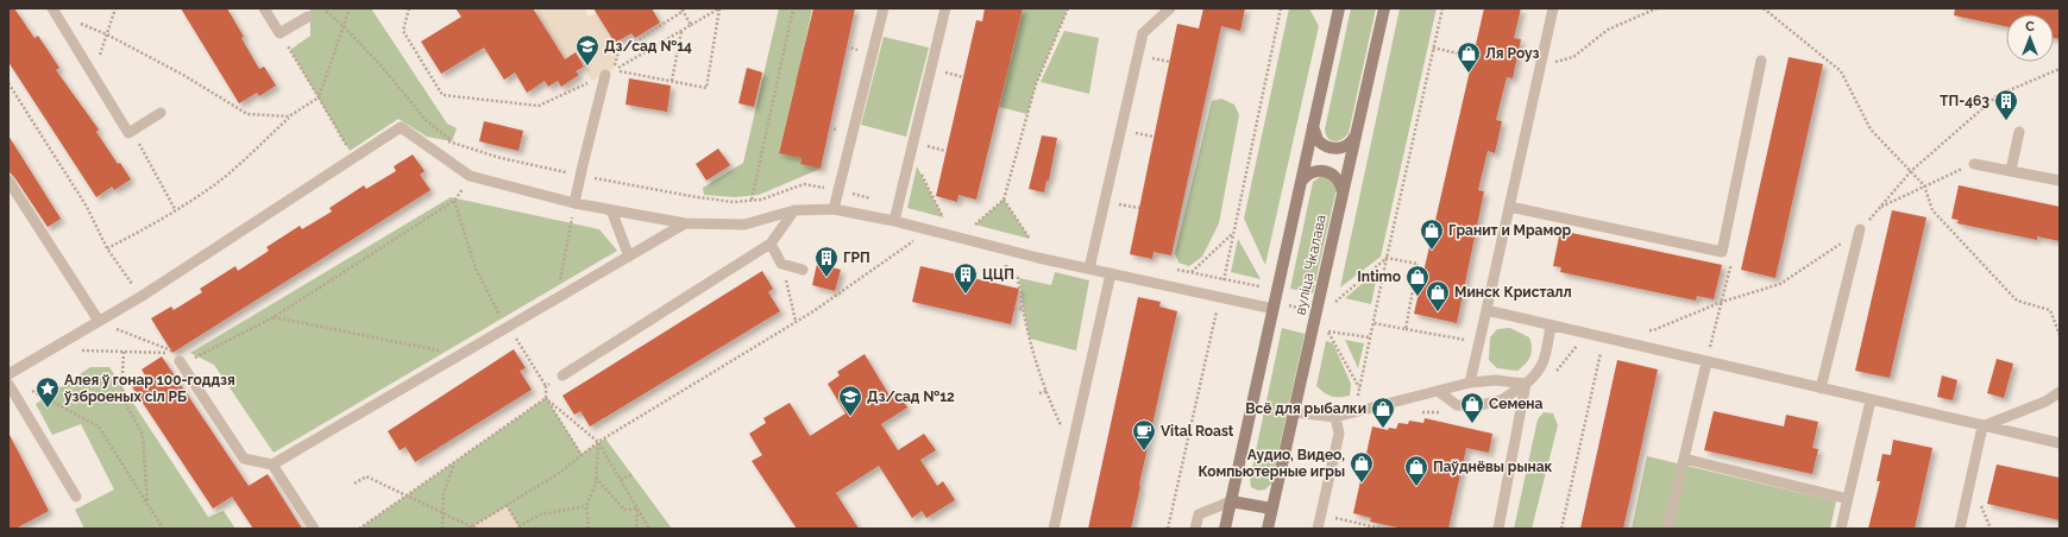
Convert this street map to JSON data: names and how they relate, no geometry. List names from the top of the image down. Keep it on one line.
{"streets":{"main road":["вуліца Чкалава"]},"places":{"school or university":["Дз/сад №14","Дз/сад №12"],"shop":["Ля Роуз","Гранит и Мрамор","Intimo","Минск Кристалл","Семена","Всё для рыбалки","Аудио, Видео, Компьютерные игры","Паўднёвы рынак"],"building":["ТП-463","ГРП","ЦЦП"],"place":["Алея ў гонар 100-годдзя ўзброеных сіл РБ"],"cafe":["Vital Roast"]},"north":"top"}
